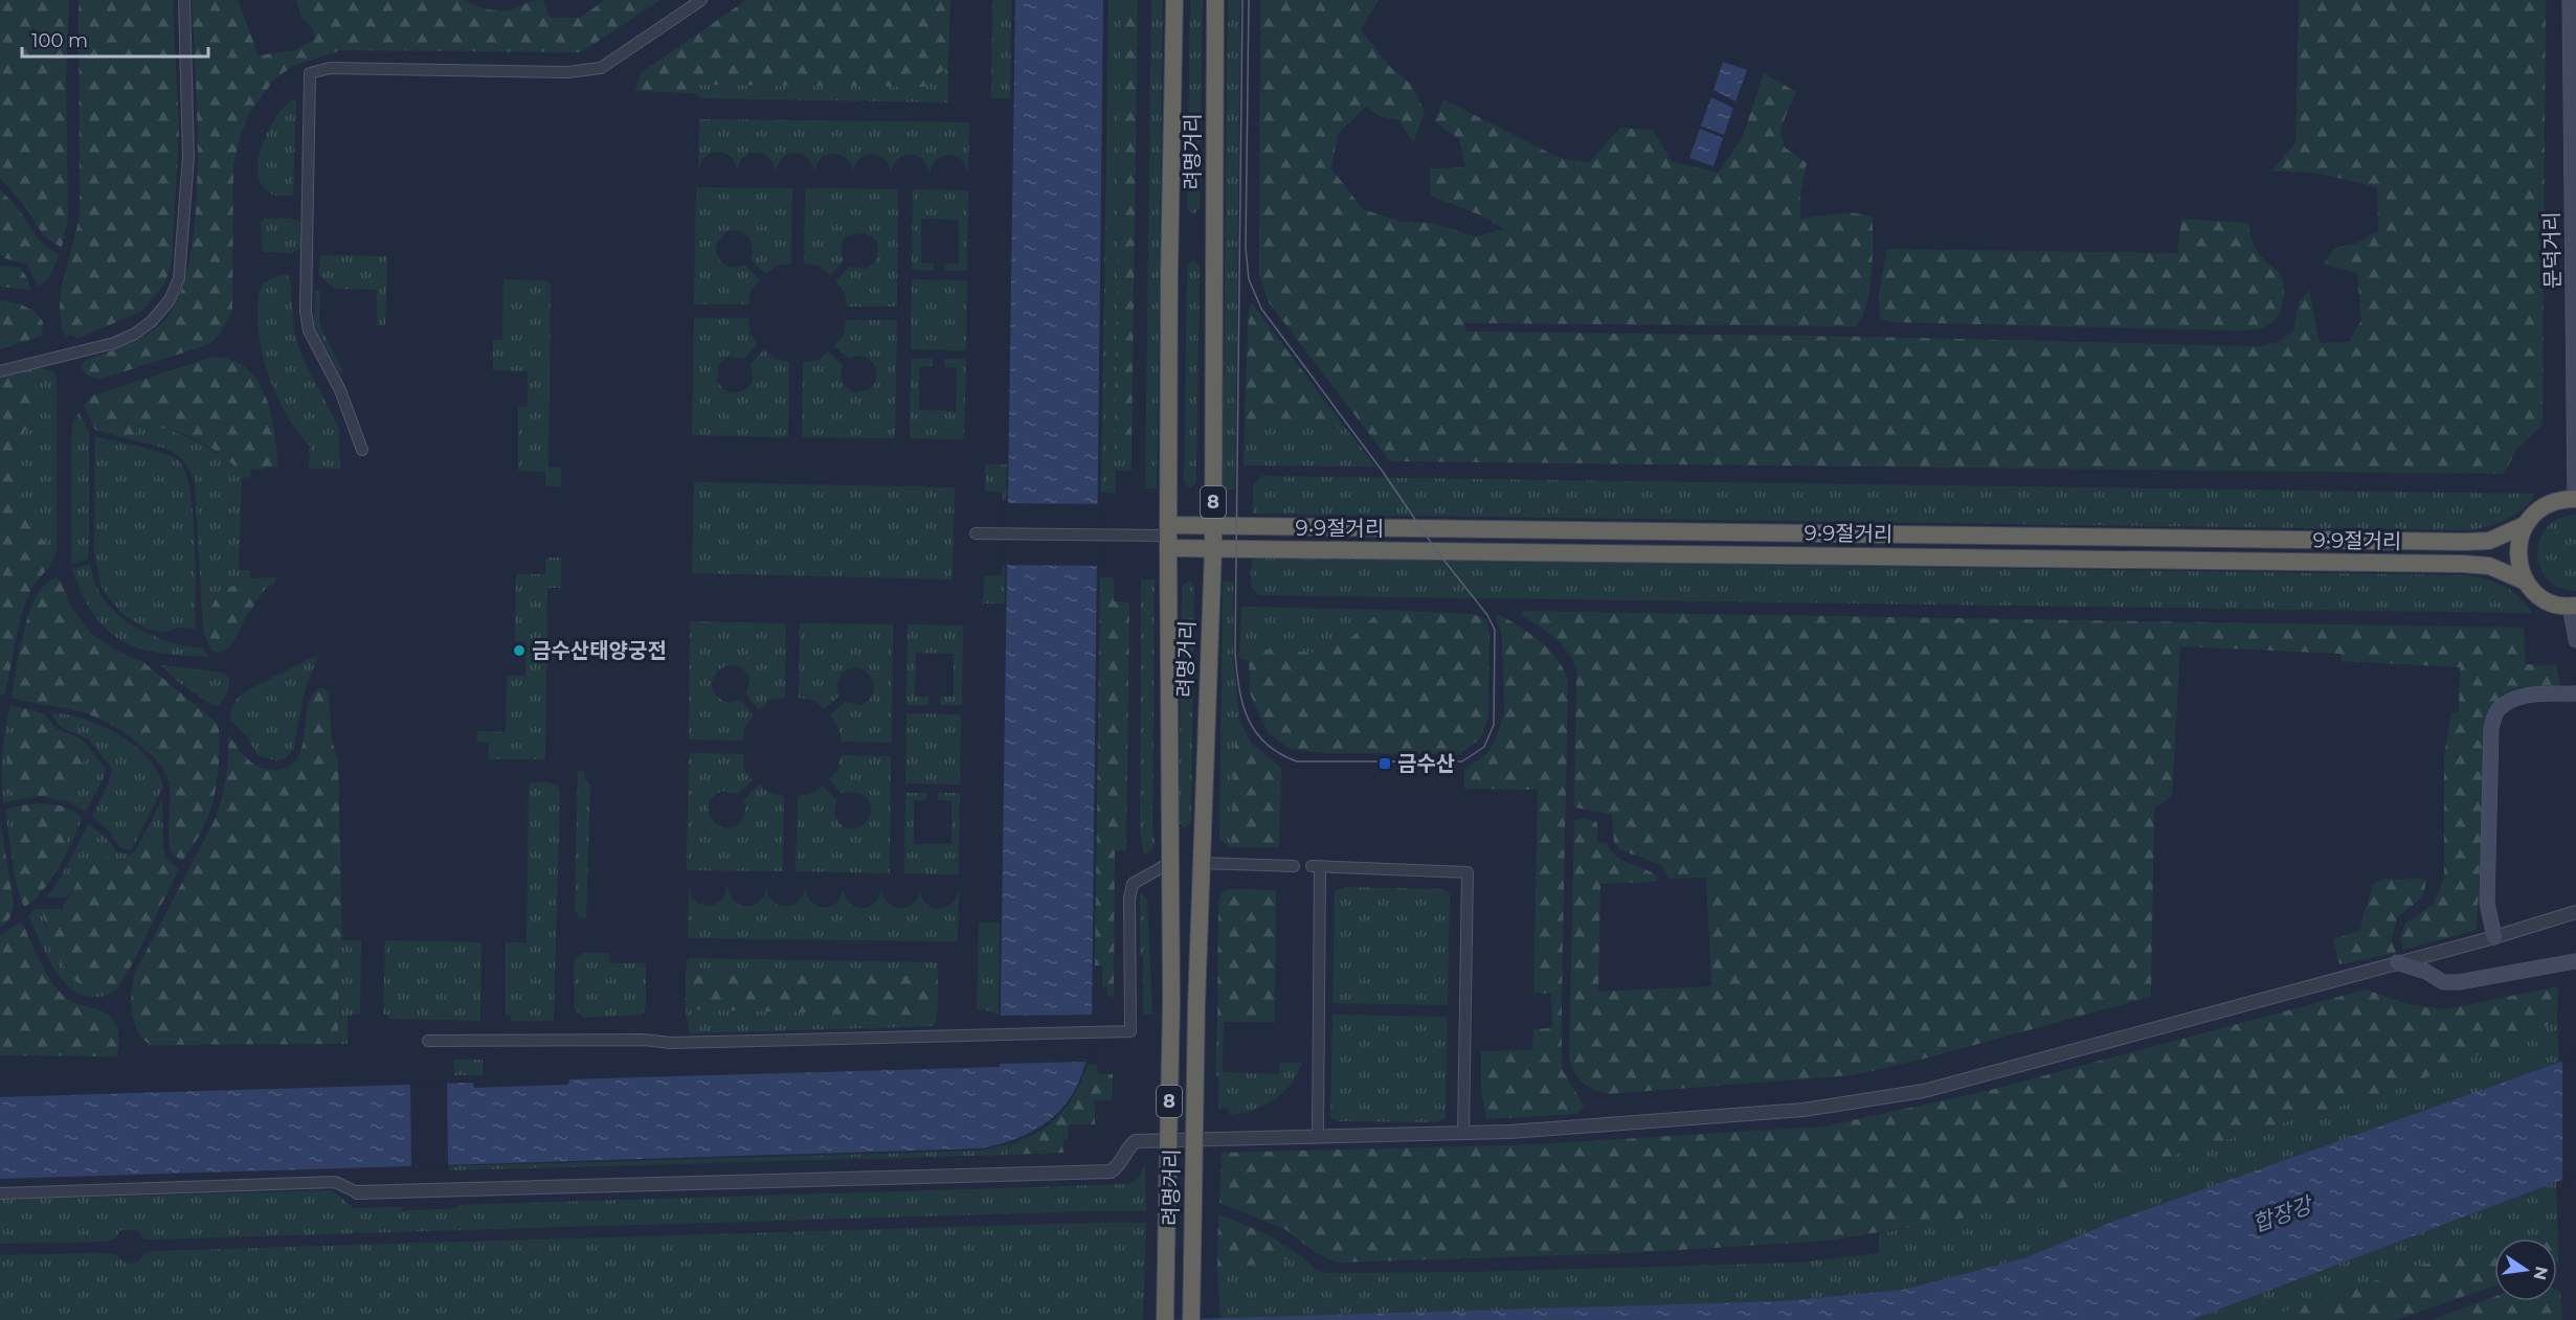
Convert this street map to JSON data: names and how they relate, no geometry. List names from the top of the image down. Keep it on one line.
{"streets":{"highway":["려명거리","8","9·9절거리"],"main road":["문덕거리"]},"crossings":[["려명거리","9·9절거리"]],"water":["합장강"],"places":{"other":["금수산태양궁전"],"transit":["금수산"]},"scale_bar":"100 m","north":"right"}
